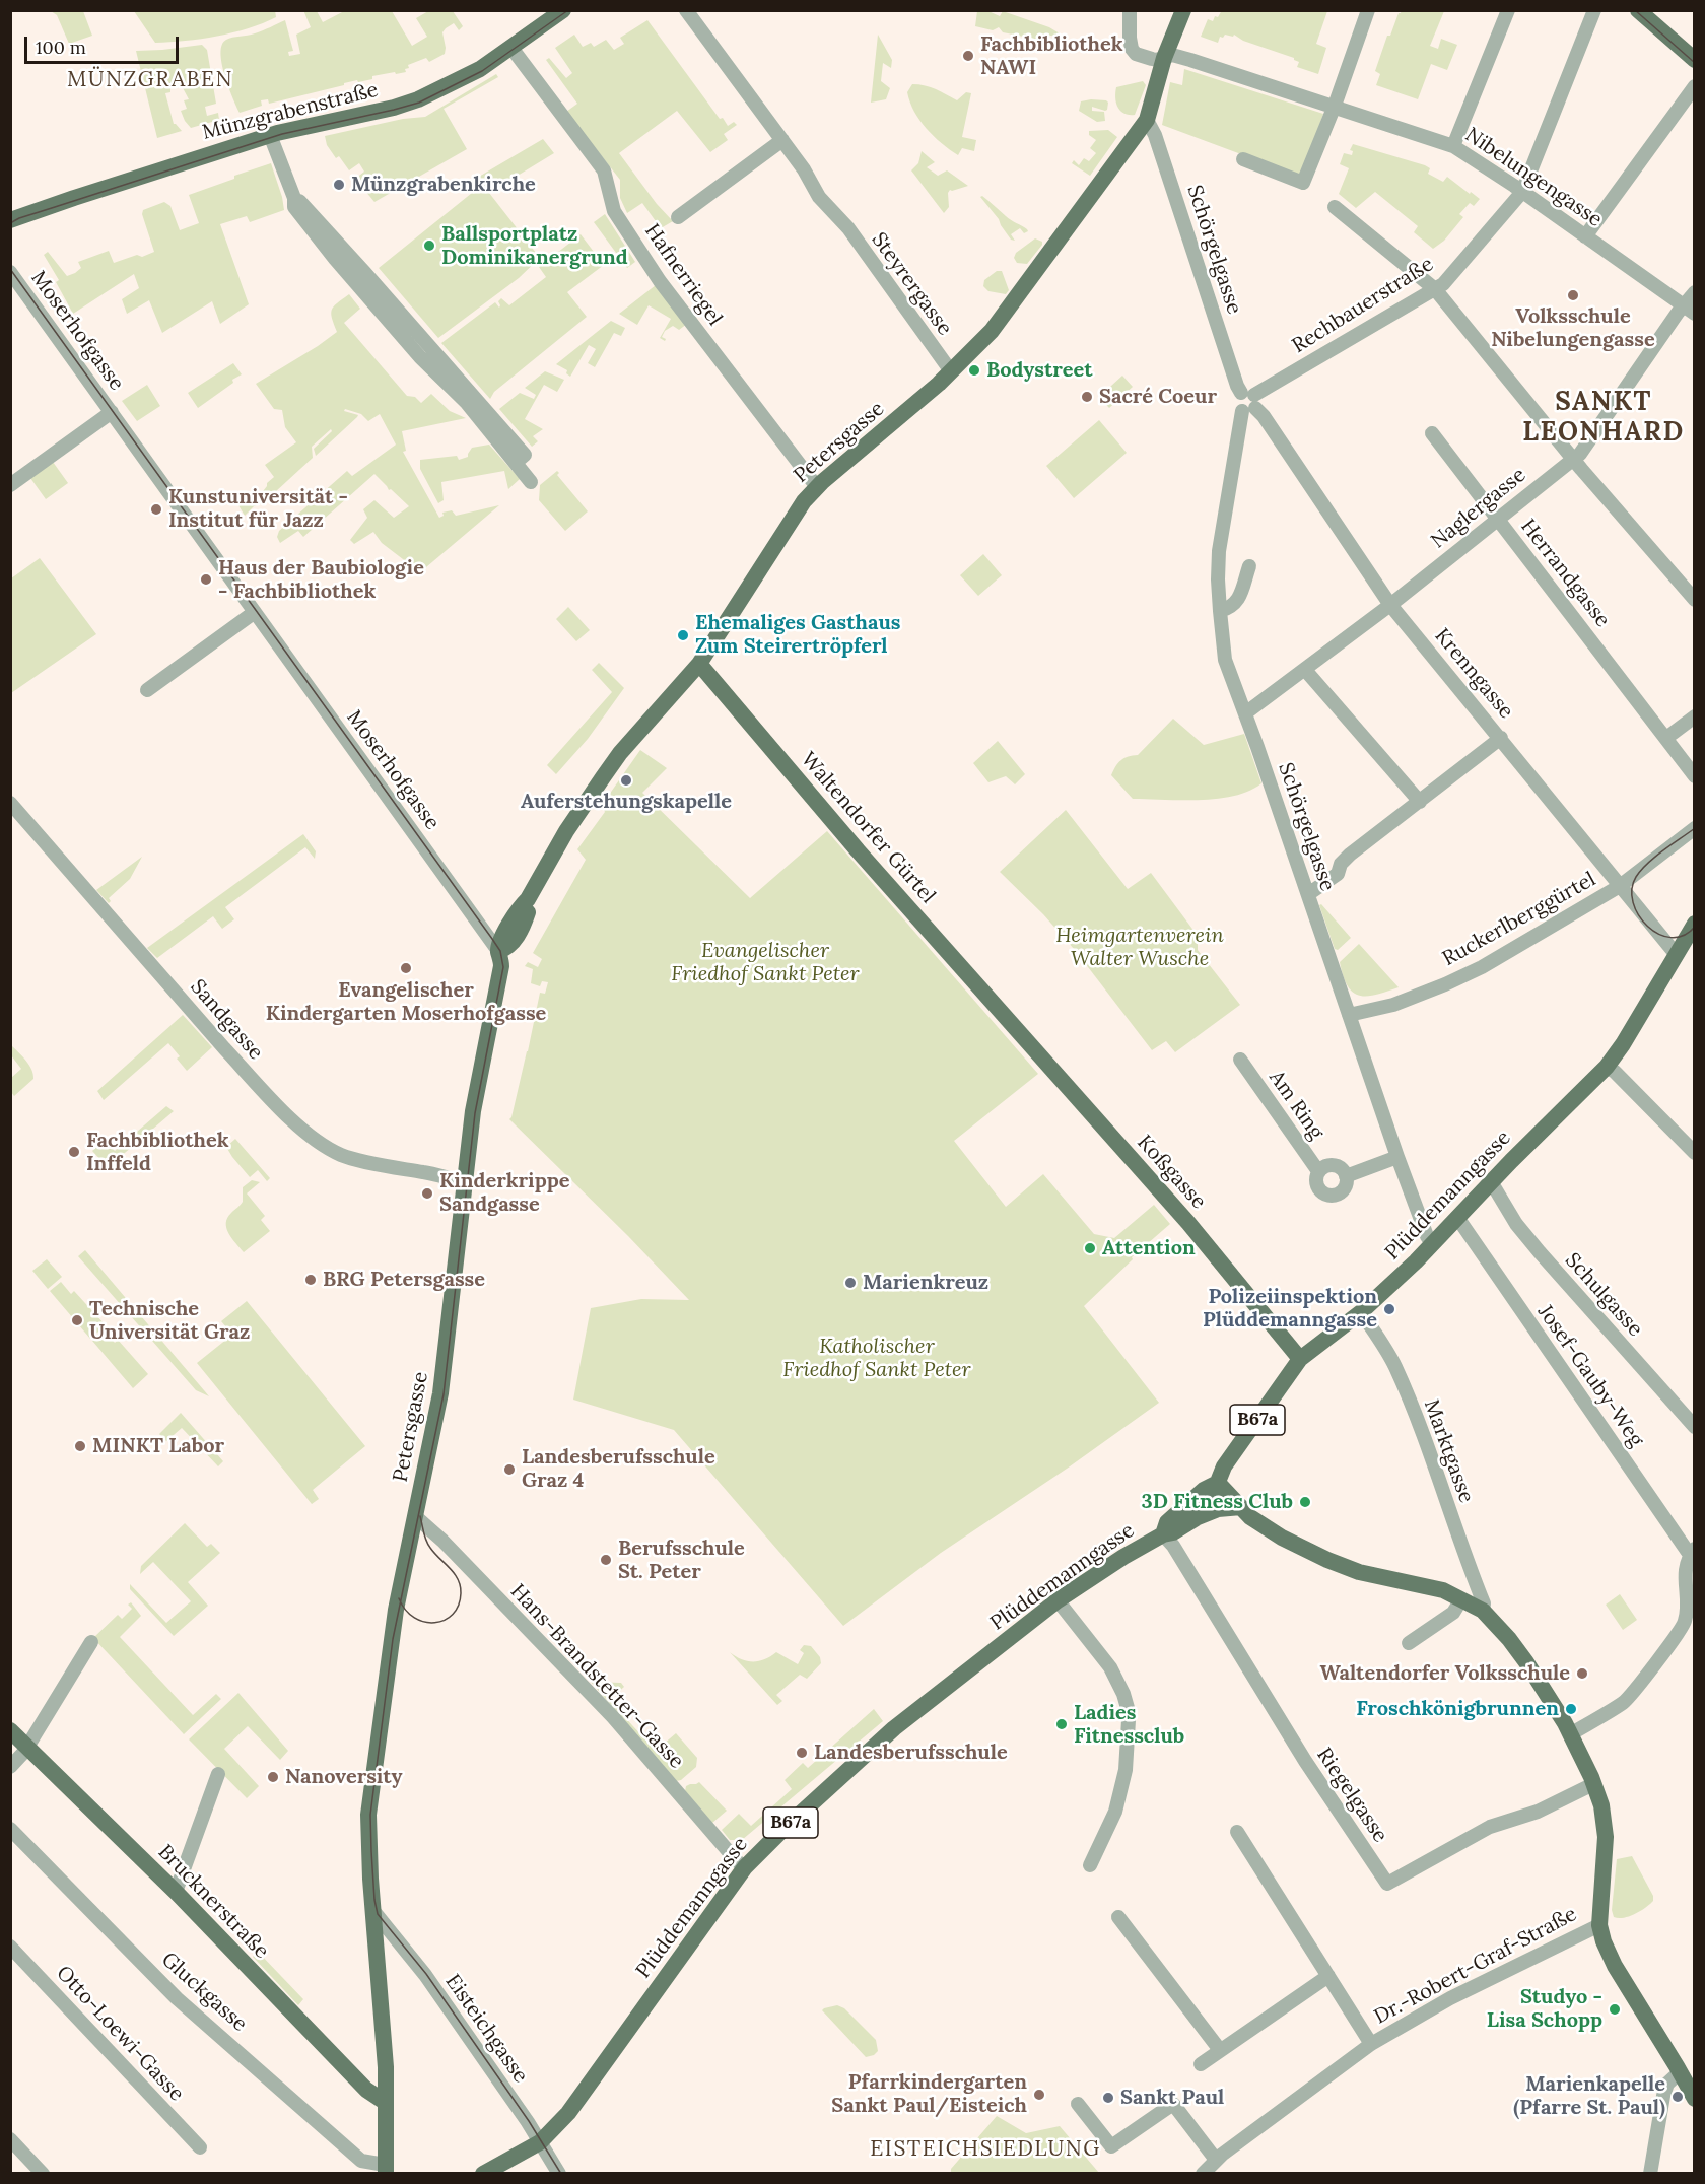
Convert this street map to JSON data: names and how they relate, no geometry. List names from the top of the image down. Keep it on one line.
{"streets":{"main road":["Münzgrabenstraße","Petersgasse","Waltendorfer Gürtel","Koßgasse","Plüddemanngasse","B67a","Brucknerstraße"],"street":["Nibelungengasse","Schörgelgasse","Hafnerriegel","Steyrergasse","Rechbauerstraße","Moserhofgasse","Naglergasse","Herrandgasse","Krenngasse","Ruckerlberggürtel","Sandgasse","Am Ring","Schulgasse","Josef-Gauby-Weg","Marktgasse","Hans-Brandstetter-Gasse","Riegelgasse","Dr.-Robert-Graf-Straße","Gluckgasse","Eisteichgasse","Otto-Loewi-Gasse"]},"crossings":[["Münzgrabenstraße","Hafnerriegel"],["Nibelungengasse","Rechbauerstraße"],["Nibelungengasse","Petersgasse"],["Nibelungengasse","Naglergasse"],["Schörgelgasse","Rechbauerstraße"],["Schörgelgasse","Petersgasse"],["Schörgelgasse","Naglergasse"],["Schörgelgasse","Krenngasse"],["Schörgelgasse","Ruckerlberggürtel"],["Schörgelgasse","Am Ring"],["Schörgelgasse","Plüddemanngasse"],["Hafnerriegel","Petersgasse"],["Steyrergasse","Petersgasse"],["Rechbauerstraße","Krenngasse"],["Moserhofgasse","Petersgasse"],["Petersgasse","Waltendorfer Gürtel"],["Petersgasse","Sandgasse"],["Petersgasse","Hans-Brandstetter-Gasse"],["Petersgasse","Brucknerstraße"],["Petersgasse","Gluckgasse"],["Petersgasse","Eisteichgasse"],["Naglergasse","Herrandgasse"],["Naglergasse","Krenngasse"],["Krenngasse","Ruckerlberggürtel"],["Krenngasse","Plüddemanngasse"],["Waltendorfer Gürtel","Koßgasse"],["Koßgasse","Plüddemanngasse"],["Plüddemanngasse","Schulgasse"],["Plüddemanngasse","Josef-Gauby-Weg"],["Plüddemanngasse","Marktgasse"],["Plüddemanngasse","Hans-Brandstetter-Gasse"],["Plüddemanngasse","Riegelgasse"],["Plüddemanngasse","Eisteichgasse"]],"districts":["MÜNZGRABEN","SANKT LEONHARD","EISTEICHSIEDLUNG"],"parks":["Heimgartenverein Walter Wusche","Evangelischer Friedhof Sankt Peter","Katholischer Friedhof Sankt Peter"],"places":["Fachbibliothek NAWI","Münzgrabenkirche","Ballsportplatz Dominikanergrund","Volksschule Nibelungengasse","Bodystreet","Sacré Coeur","Kunstuniversität - Institut für Jazz","Haus der Baubiologie - Fachbibliothek","Ehemaliges Gasthaus Zum Steirertröpferl","Auferstehungskapelle","Evangelischer Kindergarten Moserhofgasse","Fachbibliothek Inffeld","Kinderkrippe Sandgasse","Attention","BRG Petersgasse","Marienkreuz","Polizeiinspektion Plüddemanngasse","Technische Universität Graz","MINKT Labor","Landesberufsschule Graz 4","3D Fitness Club","Berufsschule St. Peter","Waltendorfer Volksschule","Froschkönigbrunnen","Ladies Fitnessclub","Landesberufsschule","Nanoversity","Studyo - Lisa Schopp","Pfarrkindergarten Sankt Paul/Eisteich","Marienkapelle (Pfarre St. Paul)","Sankt Paul"],"scale_bar":"100 m"}
